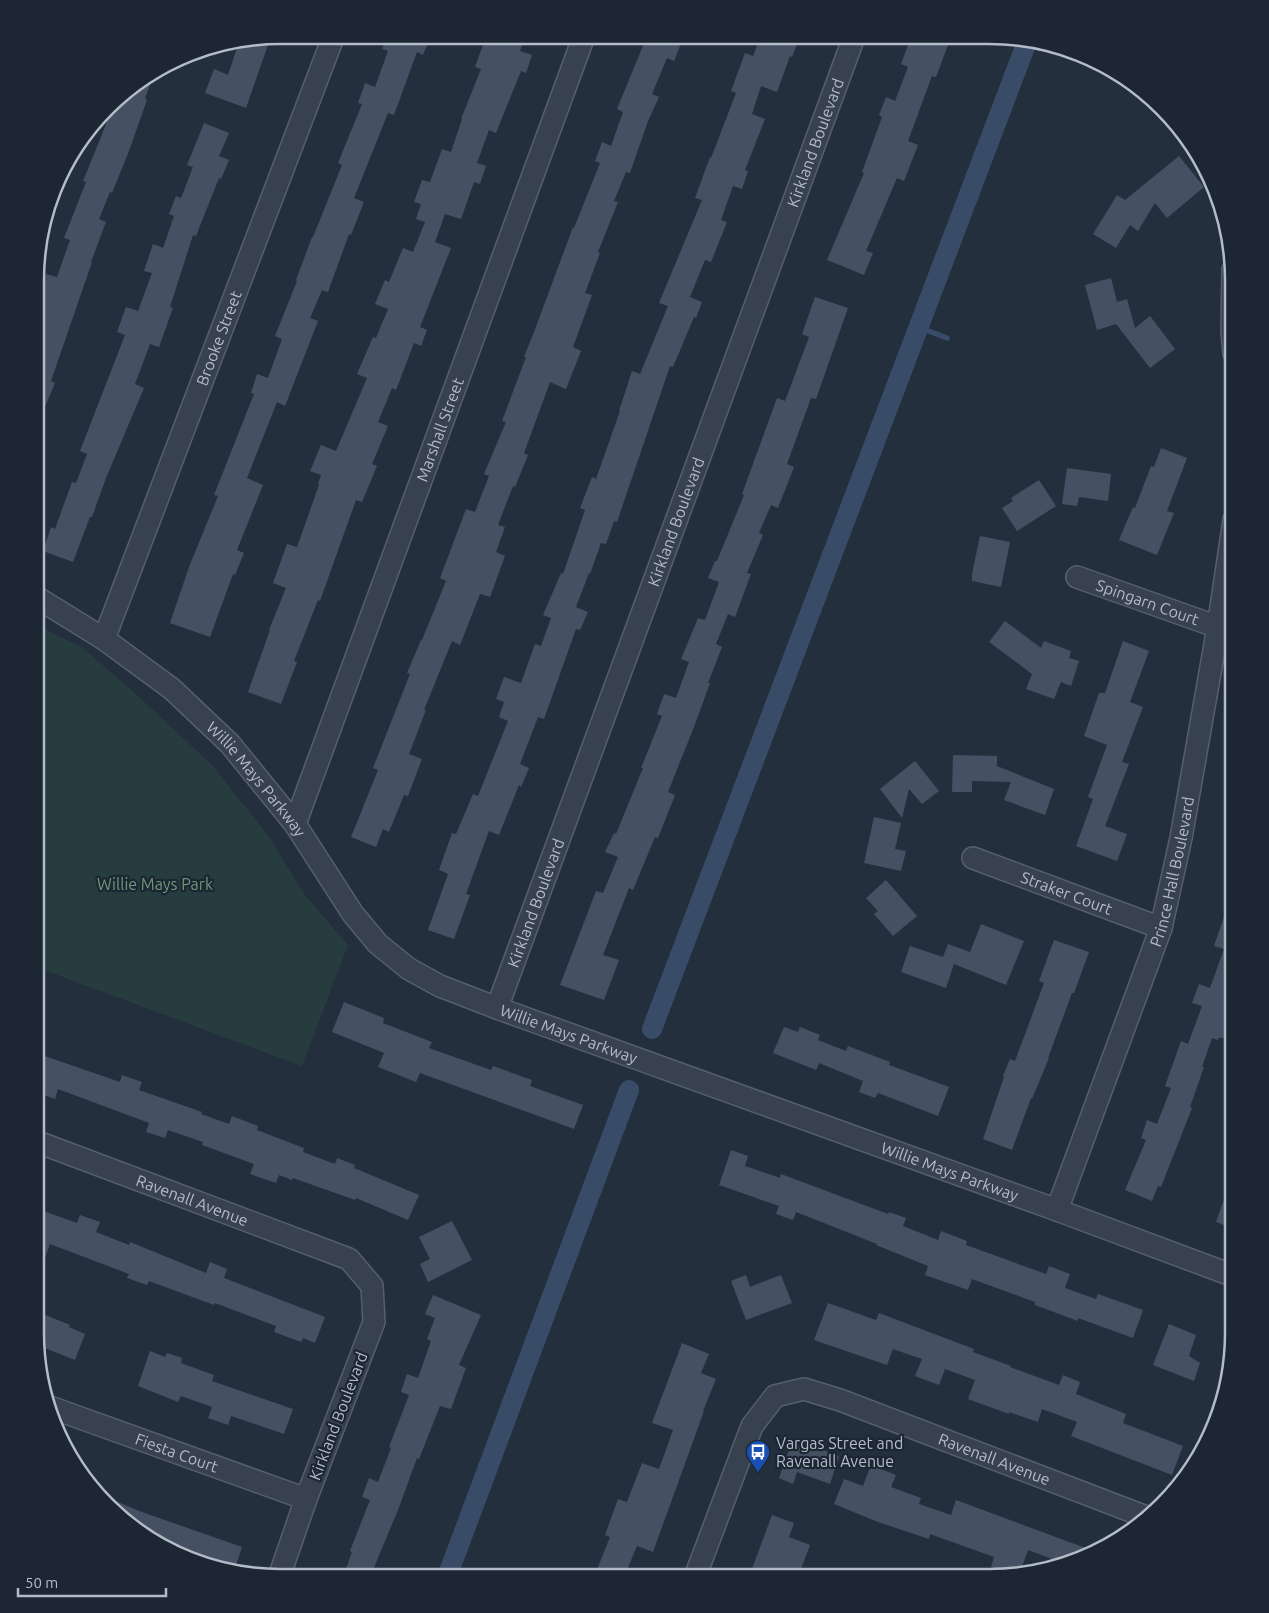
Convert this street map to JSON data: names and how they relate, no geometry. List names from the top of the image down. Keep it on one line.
{"streets":{"street":["Kirkland Boulevard","Brooke Street","Marshall Street","Spingarn Court","Willie Mays Parkway","Prince Hall Boulevard","Straker Court","Ravenall Avenue","Fiesta Court"]},"crossings":[["Kirkland Boulevard","Willie Mays Parkway"],["Kirkland Boulevard","Ravenall Avenue"],["Kirkland Boulevard","Fiesta Court"],["Brooke Street","Willie Mays Parkway"],["Marshall Street","Willie Mays Parkway"],["Spingarn Court","Prince Hall Boulevard"],["Willie Mays Parkway","Prince Hall Boulevard"],["Prince Hall Boulevard","Straker Court"]],"parks":["Willie Mays Park"],"places":{"bus stop":["Vargas Street and Ravenall Avenue"]},"scale_bar":"50 m"}
